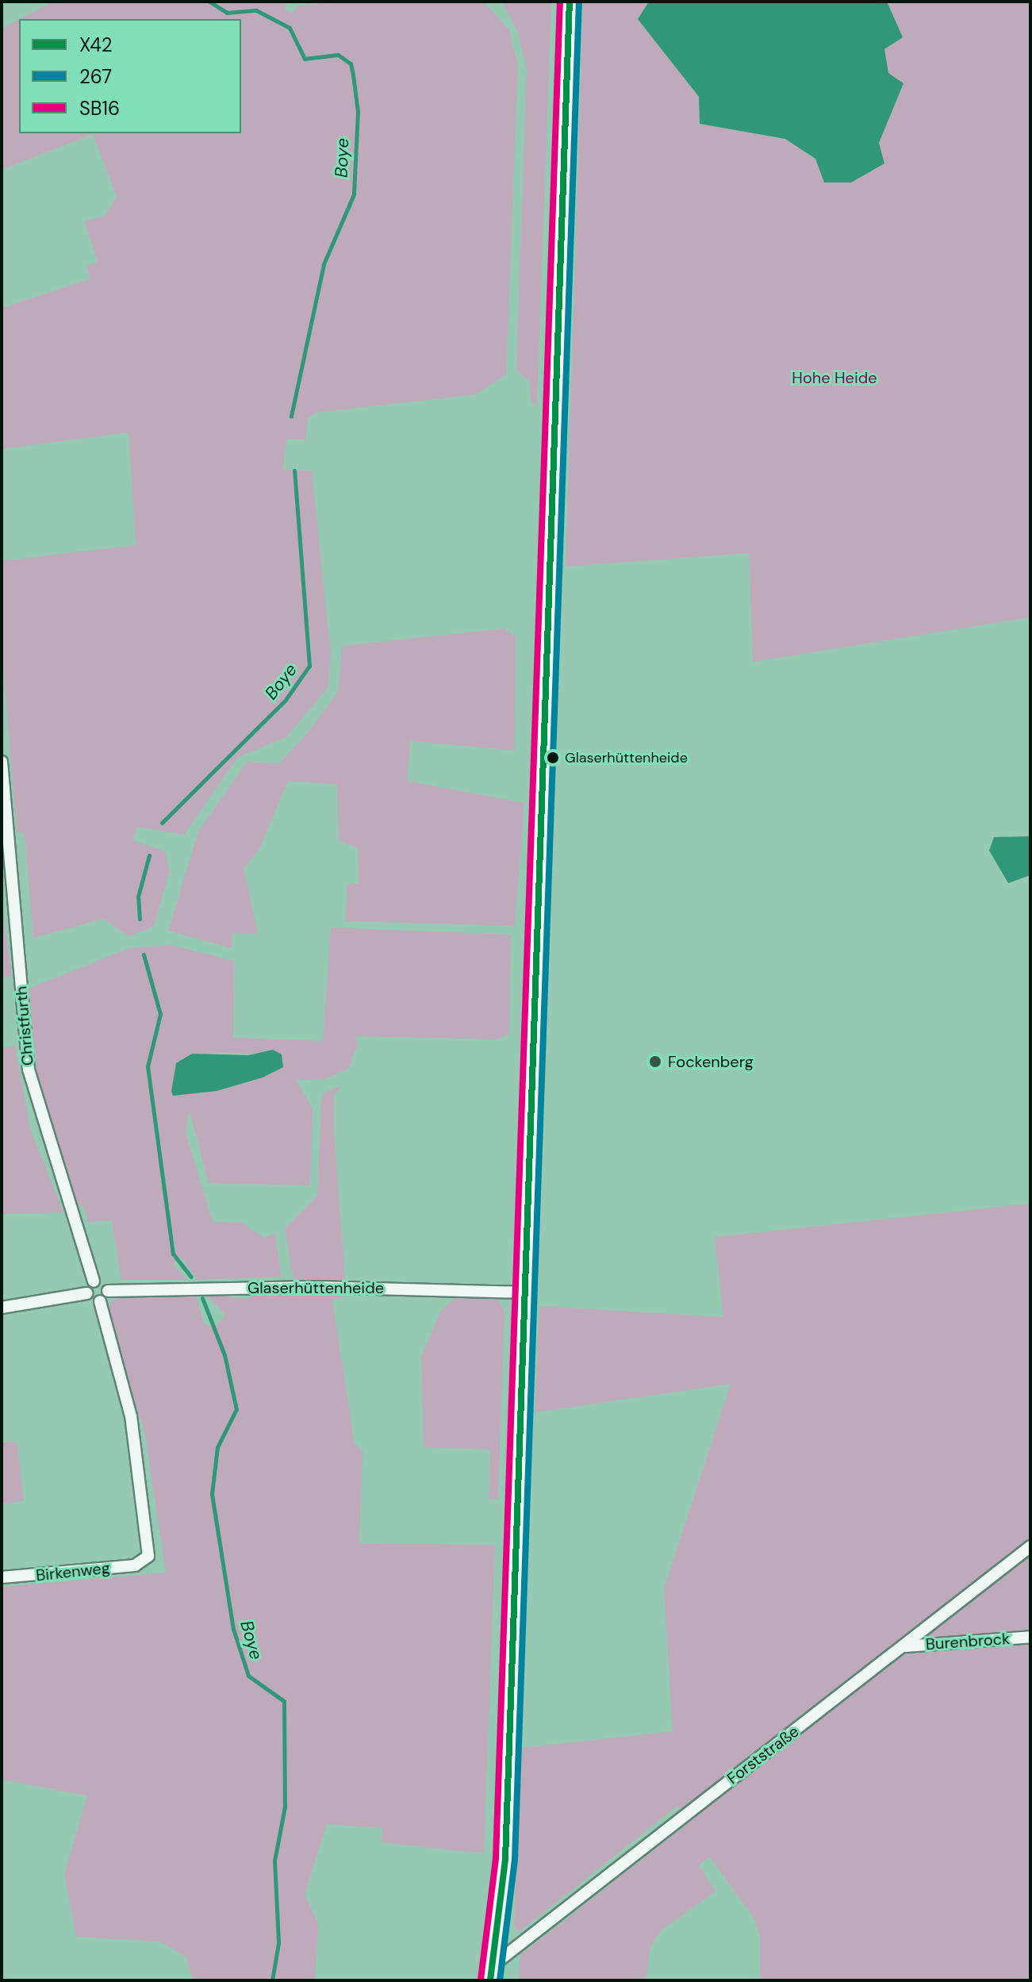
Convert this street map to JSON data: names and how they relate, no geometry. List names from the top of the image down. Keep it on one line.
{"streets":{"street":["Christfurth","Glaserhüttenheide","Birkenweg","Burenbrock","Forststraße"]},"crossings":[["Burenbrock","Forststraße"]],"water":["Boye"],"parks":["Hohe Heide"],"places":["Glaserhüttenheide","Fockenberg"],"lines":["transit line X42","transit line 267","transit line SB16"],"legend":["X42","267","SB16"]}
